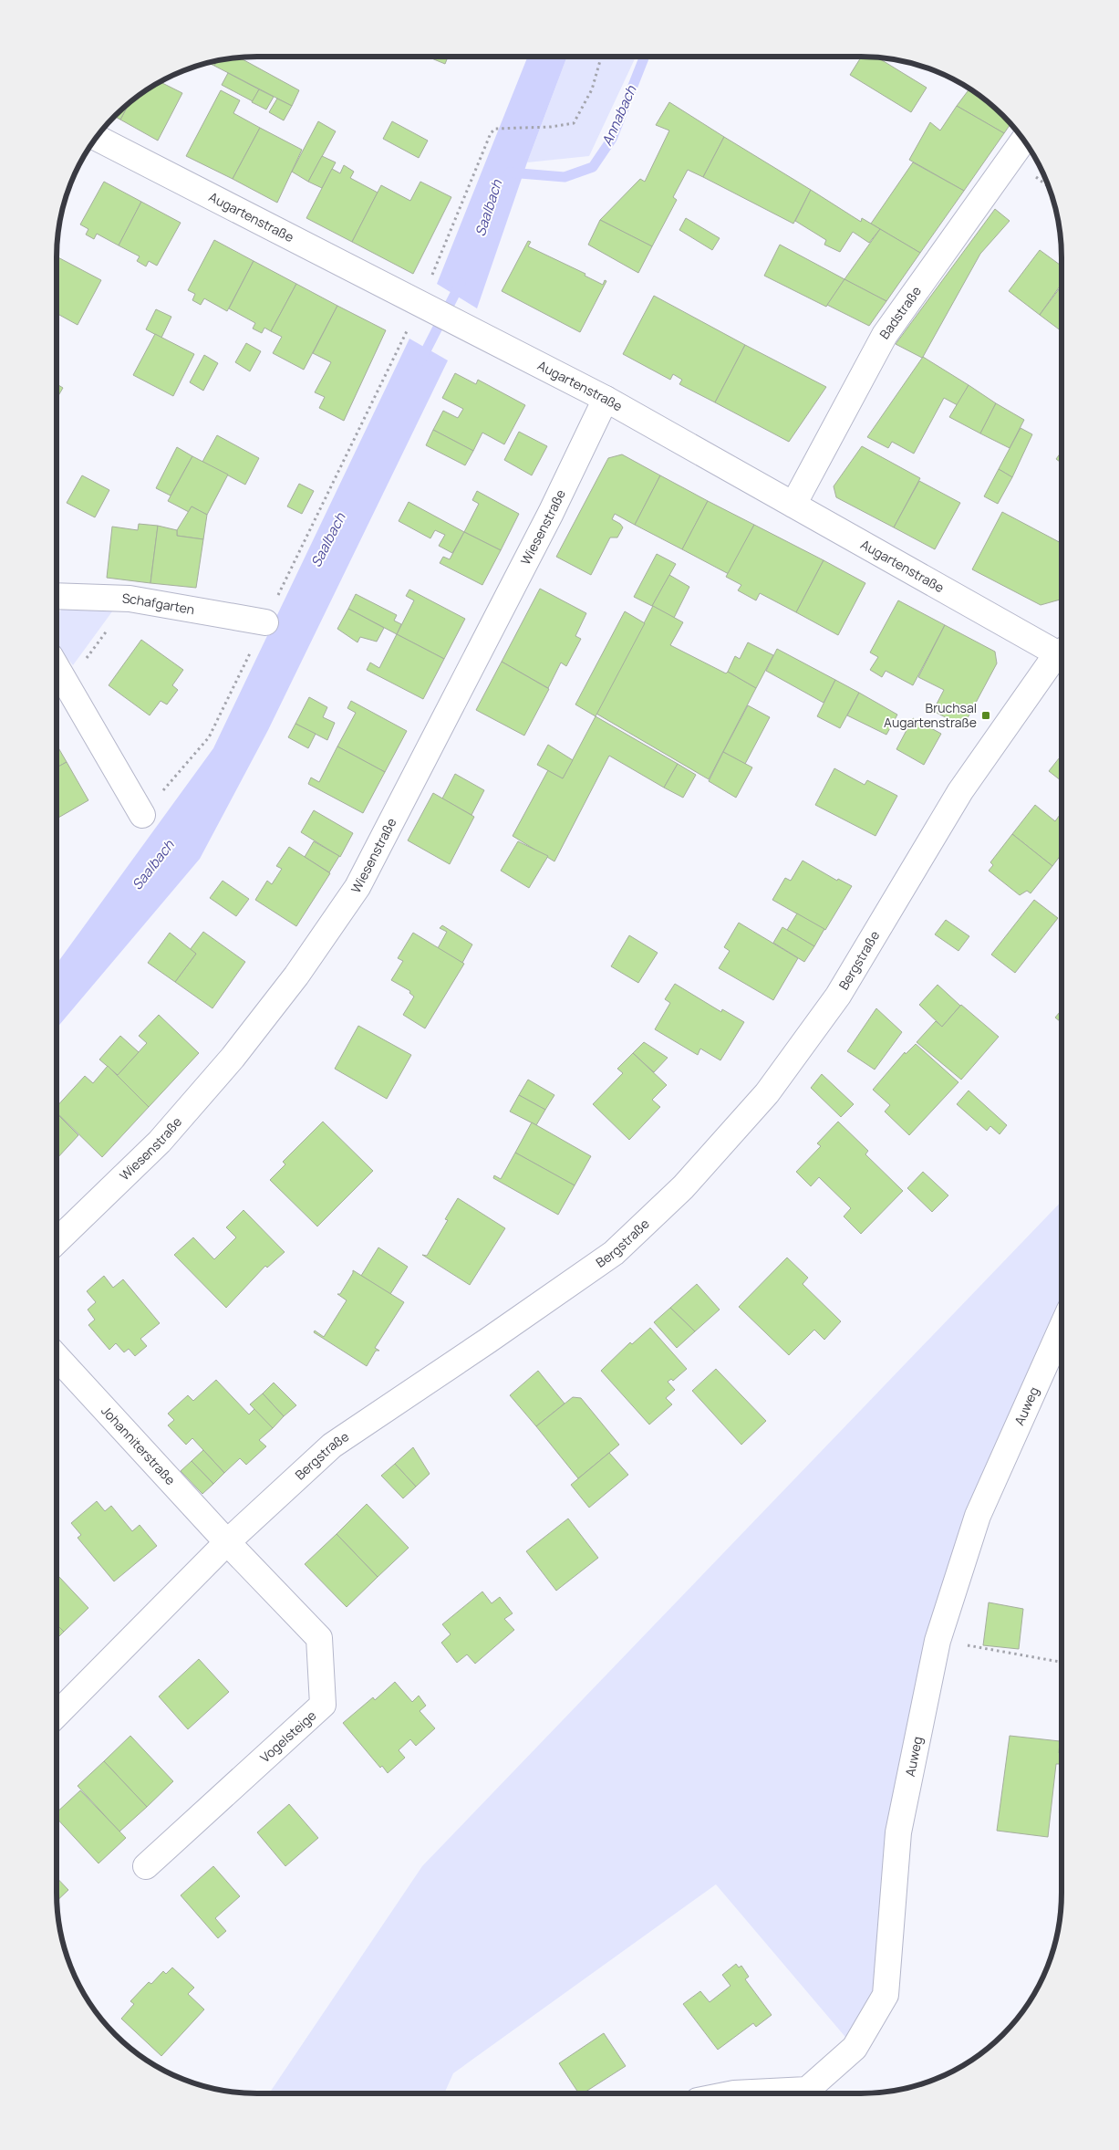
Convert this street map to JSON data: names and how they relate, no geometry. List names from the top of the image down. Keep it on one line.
{"streets":{"street":["Augartenstraße","Badstraße","Wiesenstraße","Schafgarten","Bergstraße","Auweg","Johanniterstraße","Vogelsteige"]},"crossings":[["Augartenstraße","Badstraße"],["Augartenstraße","Wiesenstraße"],["Bergstraße","Johanniterstraße"],["Bergstraße","Vogelsteige"],["Johanniterstraße","Vogelsteige"]],"water":["Annabach","Saalbach"],"places":{"transit":["Bruchsal Augartenstraße"]}}
